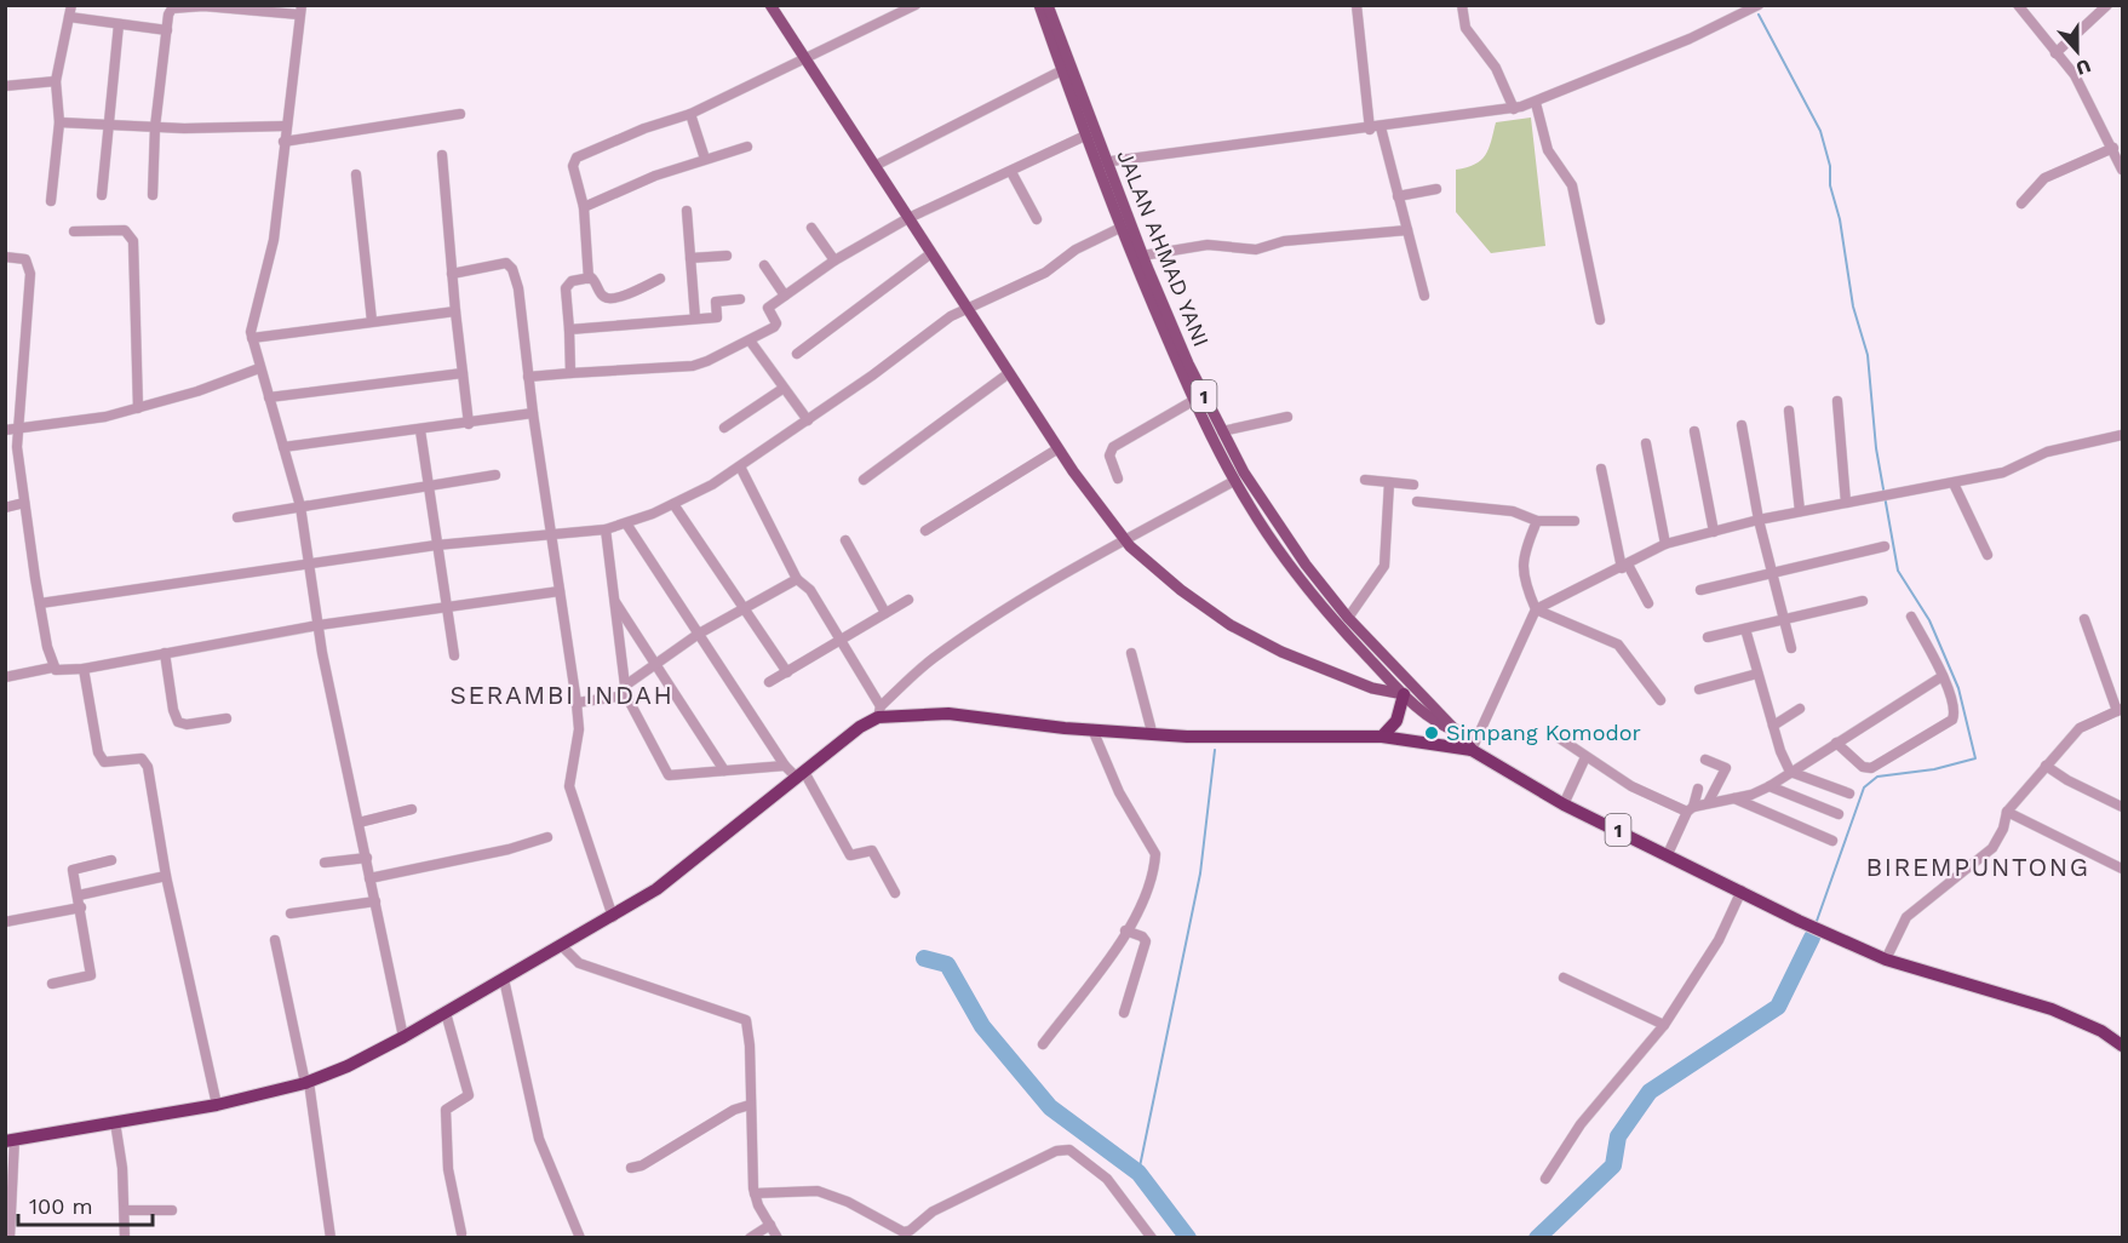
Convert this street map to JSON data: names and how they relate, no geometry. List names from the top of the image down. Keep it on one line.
{"streets":{"highway":["1"],"main road":["JALAN AHMAD YANI"]},"crossings":[["JALAN AHMAD YANI","1"]],"districts":["SERAMBI INDAH","BIREMPUNTONG"],"places":["Simpang Komodor"],"scale_bar":"100 m","north":"bottom"}
